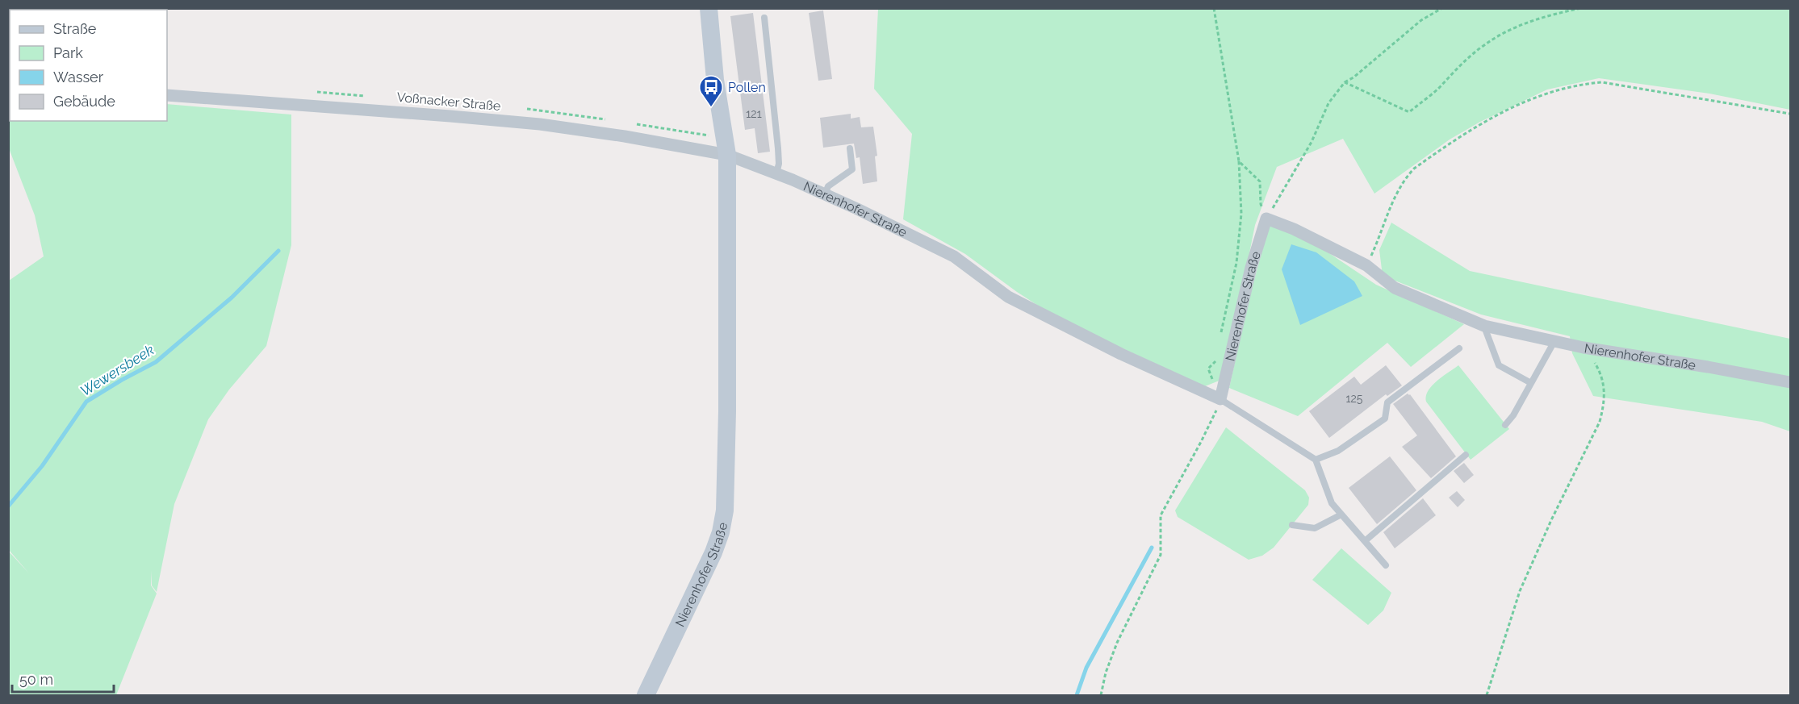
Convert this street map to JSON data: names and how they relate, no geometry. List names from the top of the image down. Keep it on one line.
{"streets":{"street":["Voßnacker Straße","Nierenhofer Straße"]},"crossings":[["Voßnacker Straße","Nierenhofer Straße"]],"water":["Wewersbeek"],"places":{"bus stop":["Pollen"]},"house_numbers":["121","125"],"legend":["Straße","Park","Wasser","Gebäude"],"scale_bar":"50 m"}
